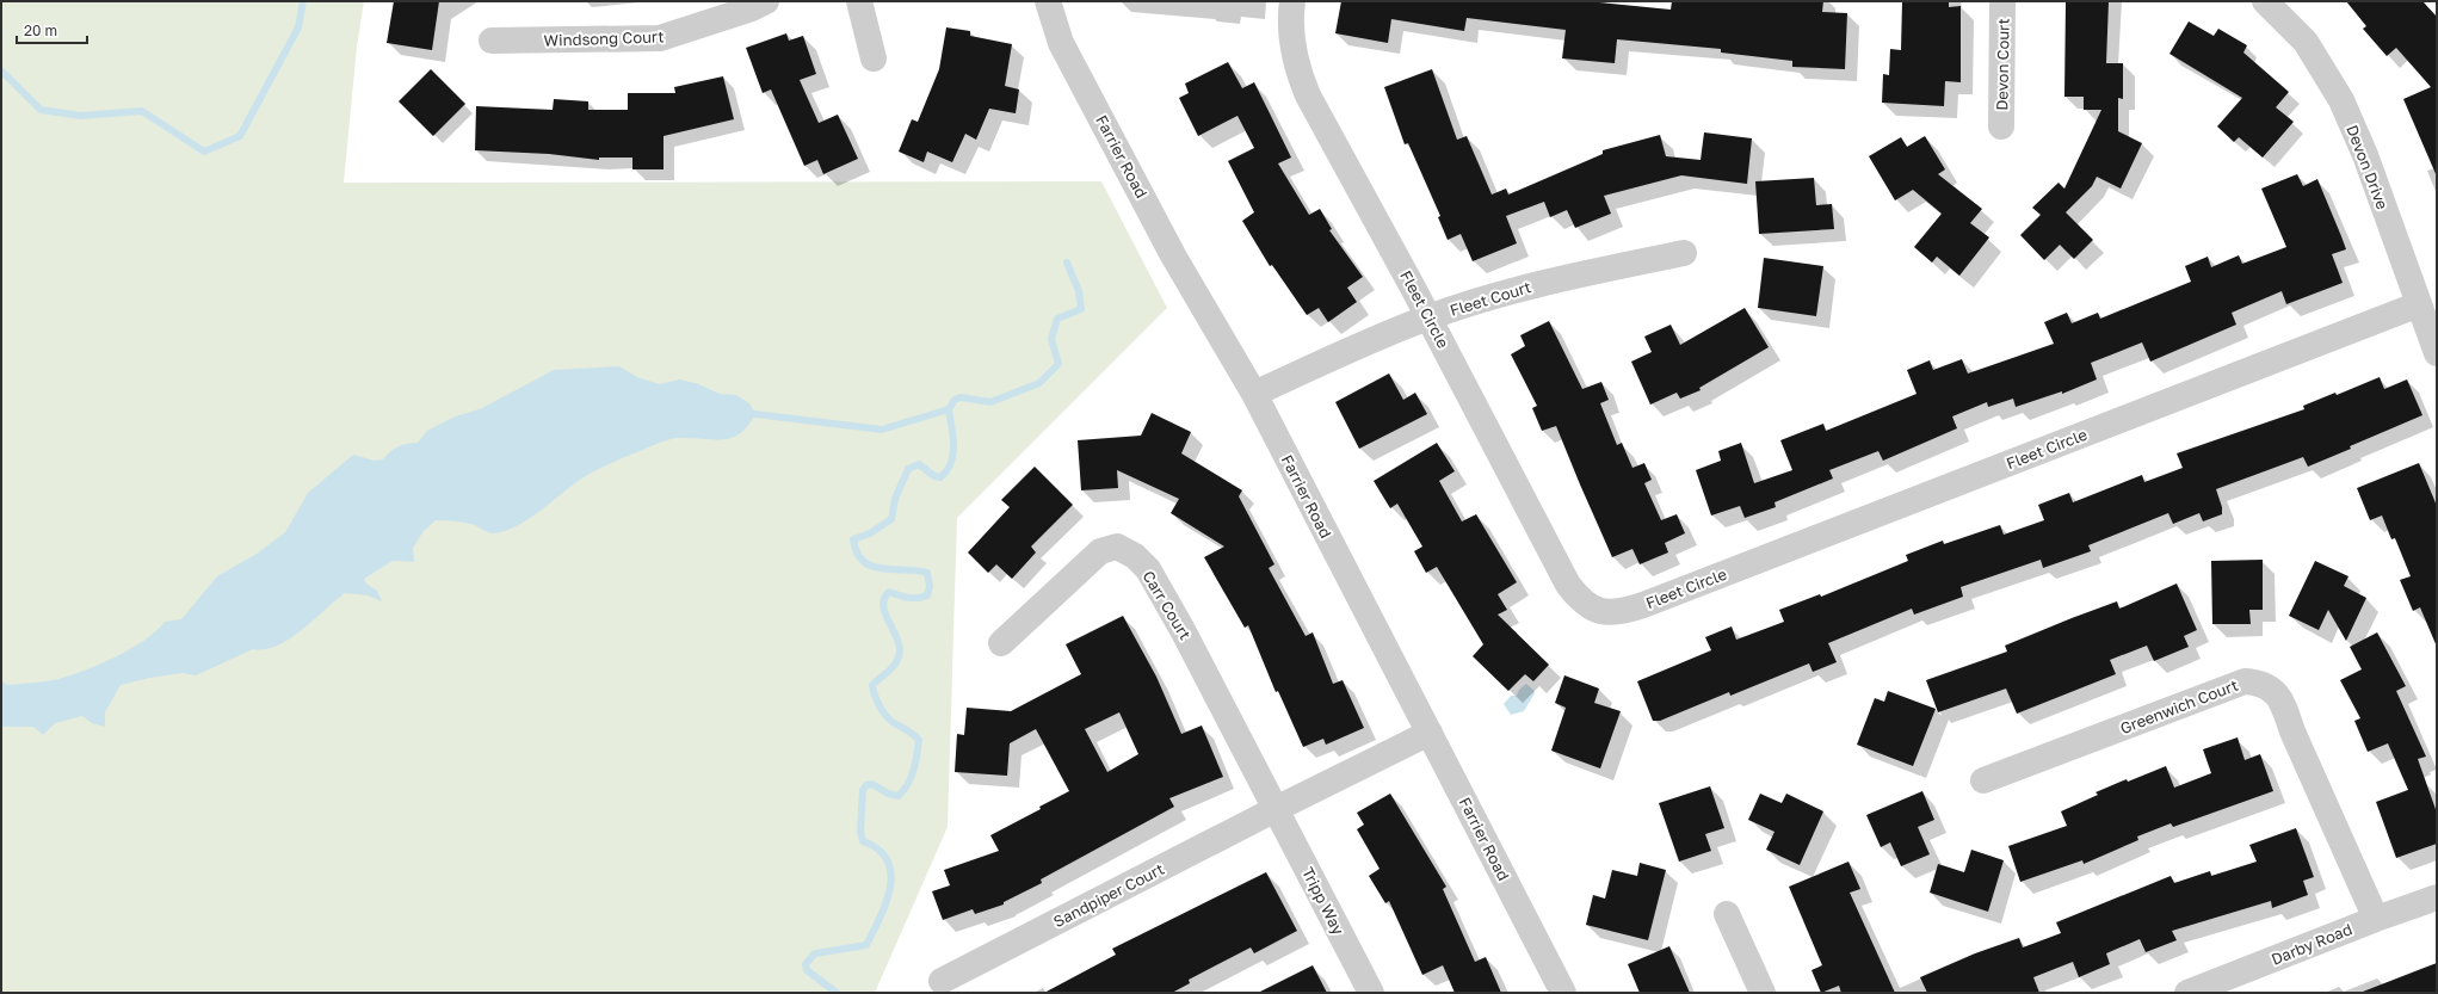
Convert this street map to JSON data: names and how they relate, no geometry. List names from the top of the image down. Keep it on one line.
{"streets":{"street":["Windsong Court","Devon Court","Farrier Road","Devon Drive","Fleet Court","Fleet Circle","Carr Court","Greenwich Court","Sandpiper Court","Tripp Way","Darby Road"]},"crossings":[["Farrier Road","Fleet Court"],["Farrier Road","Sandpiper Court"],["Devon Drive","Fleet Circle"],["Fleet Court","Fleet Circle"],["Carr Court","Sandpiper Court"],["Carr Court","Tripp Way"],["Greenwich Court","Darby Road"],["Sandpiper Court","Tripp Way"]],"scale_bar":"20 m"}
